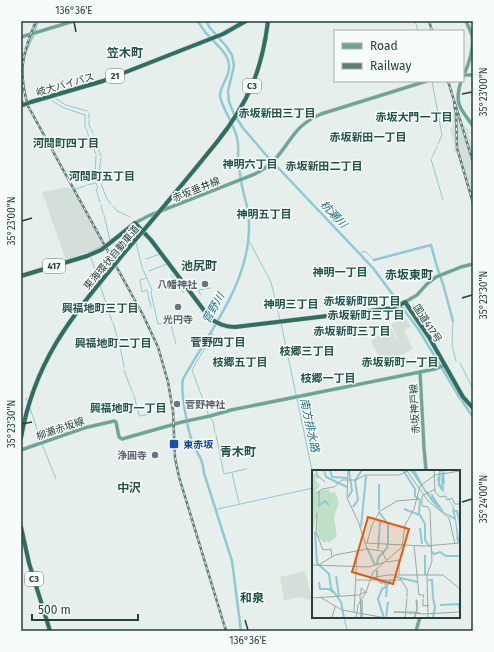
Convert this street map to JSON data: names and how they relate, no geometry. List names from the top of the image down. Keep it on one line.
{"streets":{"highway":["21","岐大バイパス","C3","東海環状自動車道","417","国道417号"],"main road":["赤坂垂井線","赤坂神戸線","柳瀬赤坂線"]},"crossings":[["赤坂垂井線","417"],["赤坂垂井線","国道417号"],["417","国道417号"],["国道417号","赤坂神戸線"],["赤坂神戸線","柳瀬赤坂線"]],"districts":["笠木町","赤坂新田三丁目","赤坂大門一丁目","赤坂新田一丁目","河間町四丁目","神明六丁目","赤坂新田二丁目","河間町五丁目","神明五丁目","池尻町","神明一丁目","赤坂東町","赤坂新町四丁目","神明三丁目","興福地町三丁目","赤坂新町三丁目","赤坂新町三丁目","菅野四丁目","興福地町二丁目","枝郷三丁目","枝郷五丁目","赤坂新町一丁目","枝郷一丁目","興福地町一丁目","青木町","中沢","和泉"],"water":["杭瀬川","菅野川","南方排水路"],"places":{"other":["八幡神社","光円寺","菅野神社","浄圓寺"],"transit":["東赤坂"]},"legend":["Road","Railway"],"scale_bar":"500 m","coordinates":["136°36'E","35°23'00\"N","35°23'30\"N","35°24'00\"N"]}
